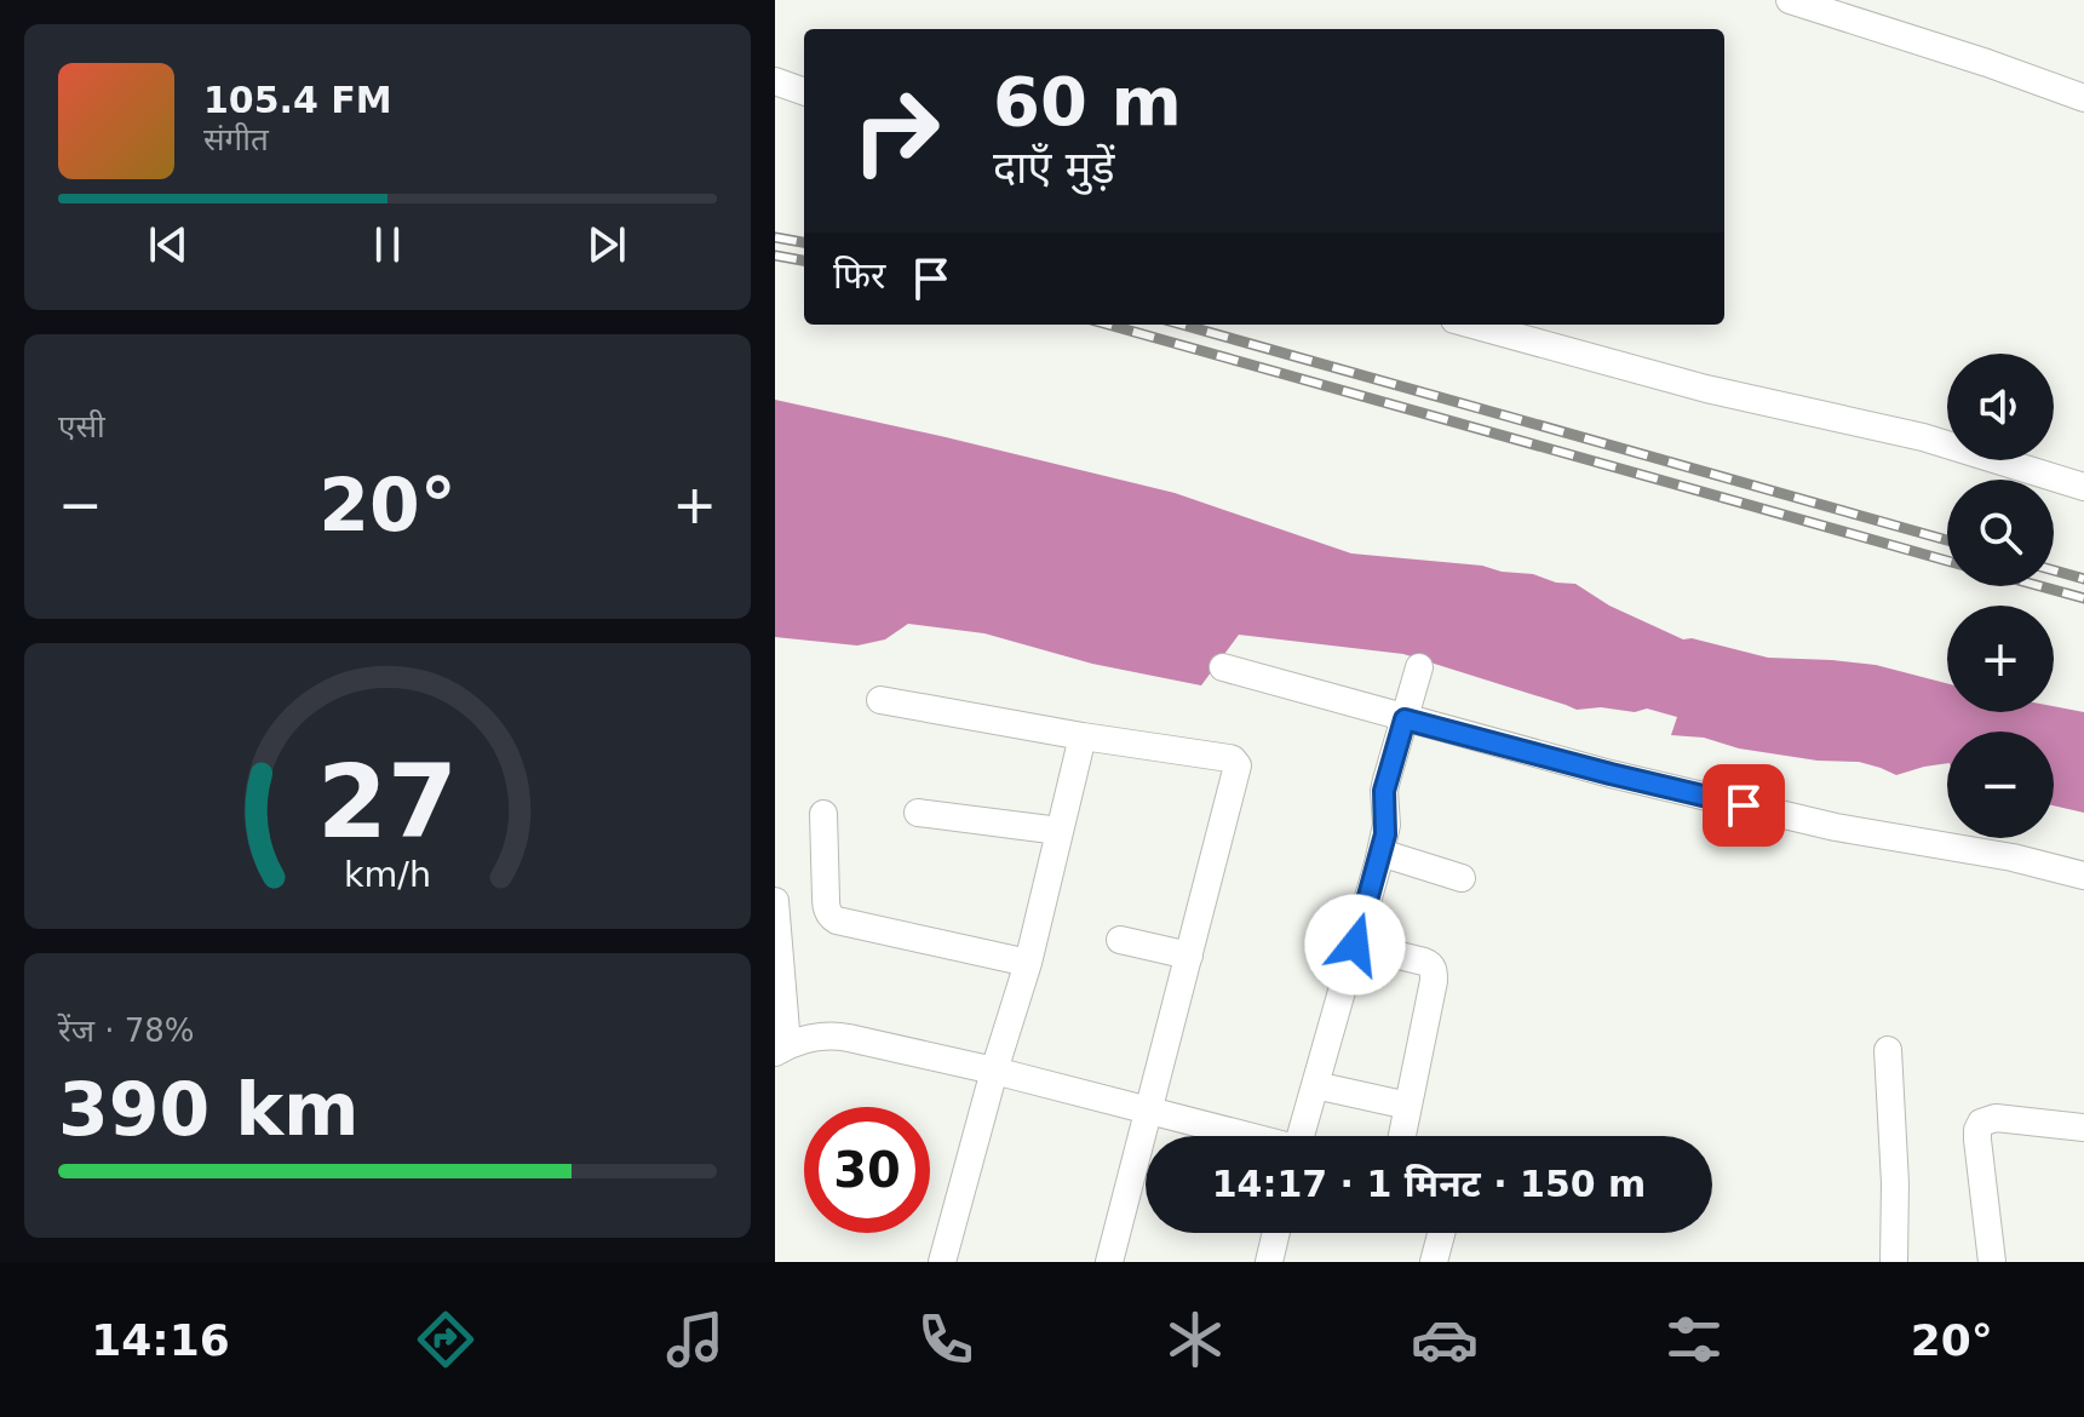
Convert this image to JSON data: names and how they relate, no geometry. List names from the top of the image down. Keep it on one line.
{"page":{"turn":["60 m","दाएँ मुड़ें"],"song":["105.4 FM","संगीत"],"then":"फिर","tile":["एसी",["रेंज · 78%","390 km"]],"map_buttons":["+","−"],"heat":["−","20°","+"],"limit":"30","trip":"14:17 · 1 मिनट · 150 m","tabs":["14:16","20°"],"gauge":["27","km/h"]}}
